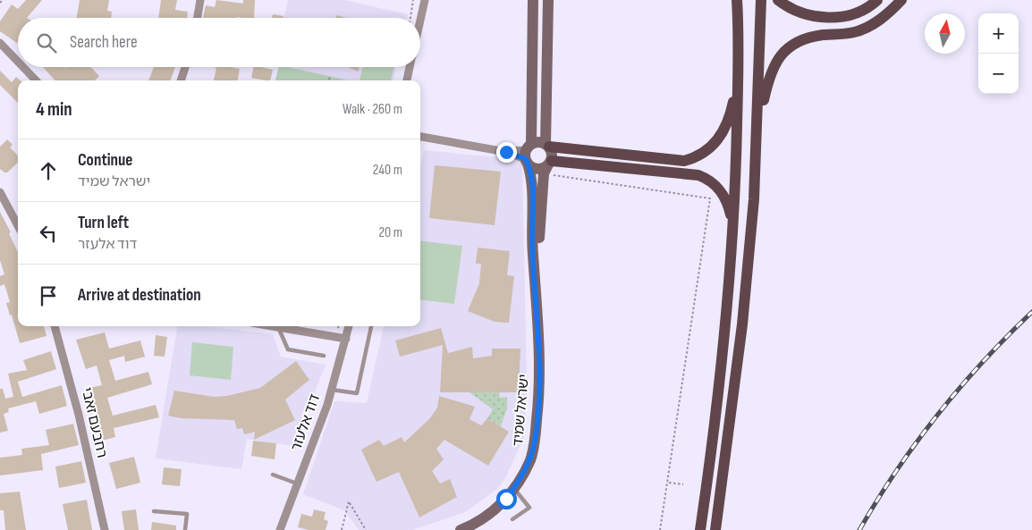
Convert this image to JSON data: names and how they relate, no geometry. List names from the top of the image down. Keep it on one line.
{"streets":{"street":["ישראל שמיד","רחבעם זאבי","דוד אלעזר"]},"north":"top","page":{"map_buttons":["+","−"],"search":"Search here","heading":["4 min","Walk · 260 m"],"list":[["Continue","ישראל שמיד","240 m"],["Turn left","דוד אלעזר","20 m"],"Arrive at destination"]}}
